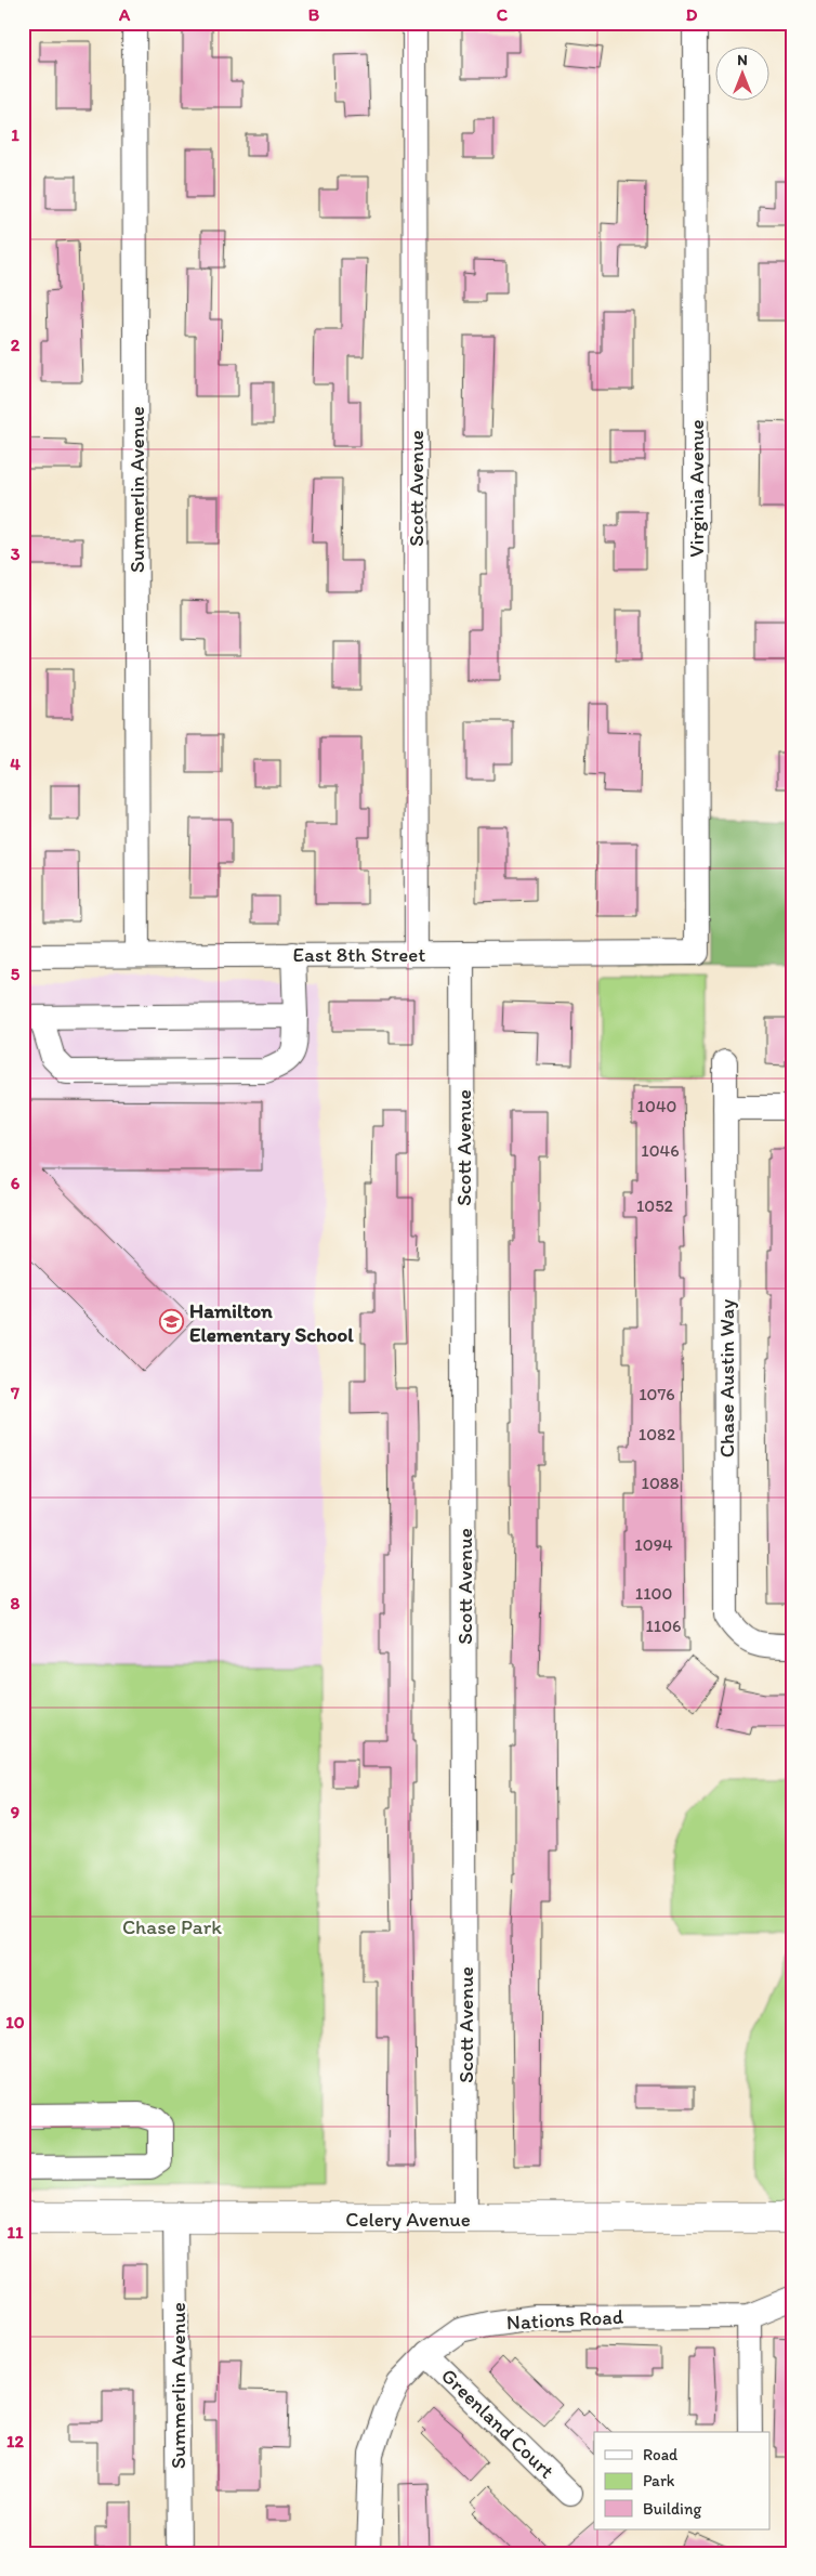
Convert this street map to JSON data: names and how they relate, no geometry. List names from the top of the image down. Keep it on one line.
{"streets":{"main road":["Celery Avenue"],"street":["Scott Avenue","Virginia Avenue","Summerlin Avenue","East 8th Street","Chase Austin Way","Nations Road","Greenland Court"]},"crossings":[["Scott Avenue","East 8th Street"],["Scott Avenue","Celery Avenue"],["Virginia Avenue","East 8th Street"],["Summerlin Avenue","East 8th Street"],["Summerlin Avenue","Celery Avenue"],["Nations Road","Greenland Court"]],"parks":["Chase Park"],"places":{"school or university":["Hamilton Elementary School"]},"house_numbers":["1040","1046","1052","1076","1082","1088","1094","1100","1106"],"legend":["Road","Park","Building"],"north":"top","grid":{"columns":["A","B","C","D"],"rows":["1","2","3","4","5","6","7","8","9","10","11","12"]}}
